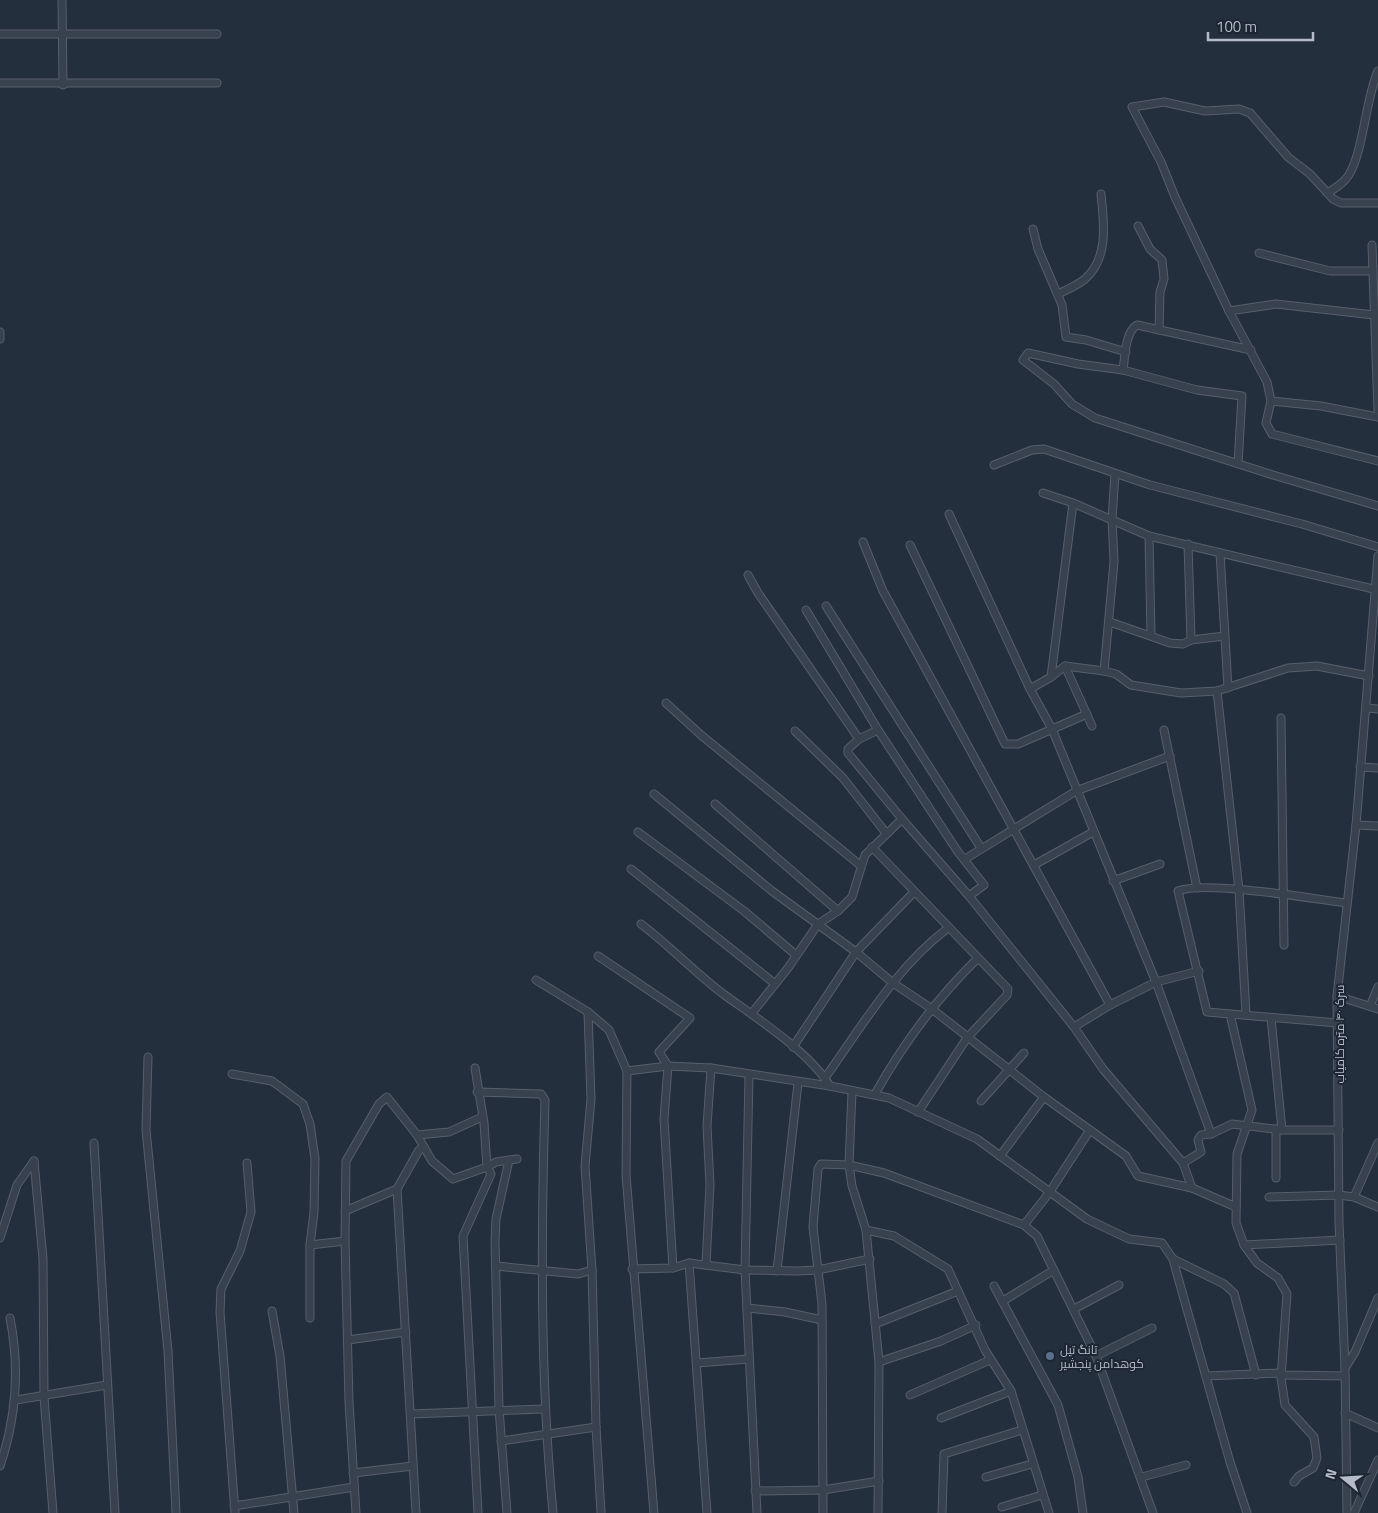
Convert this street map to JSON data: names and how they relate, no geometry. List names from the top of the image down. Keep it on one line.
{"streets":{"street":["سرک ۴۰ متره کامیاب"]},"places":["تانگ تیل کوهدامن پنجشیر"],"scale_bar":"100 m","north":"left"}
